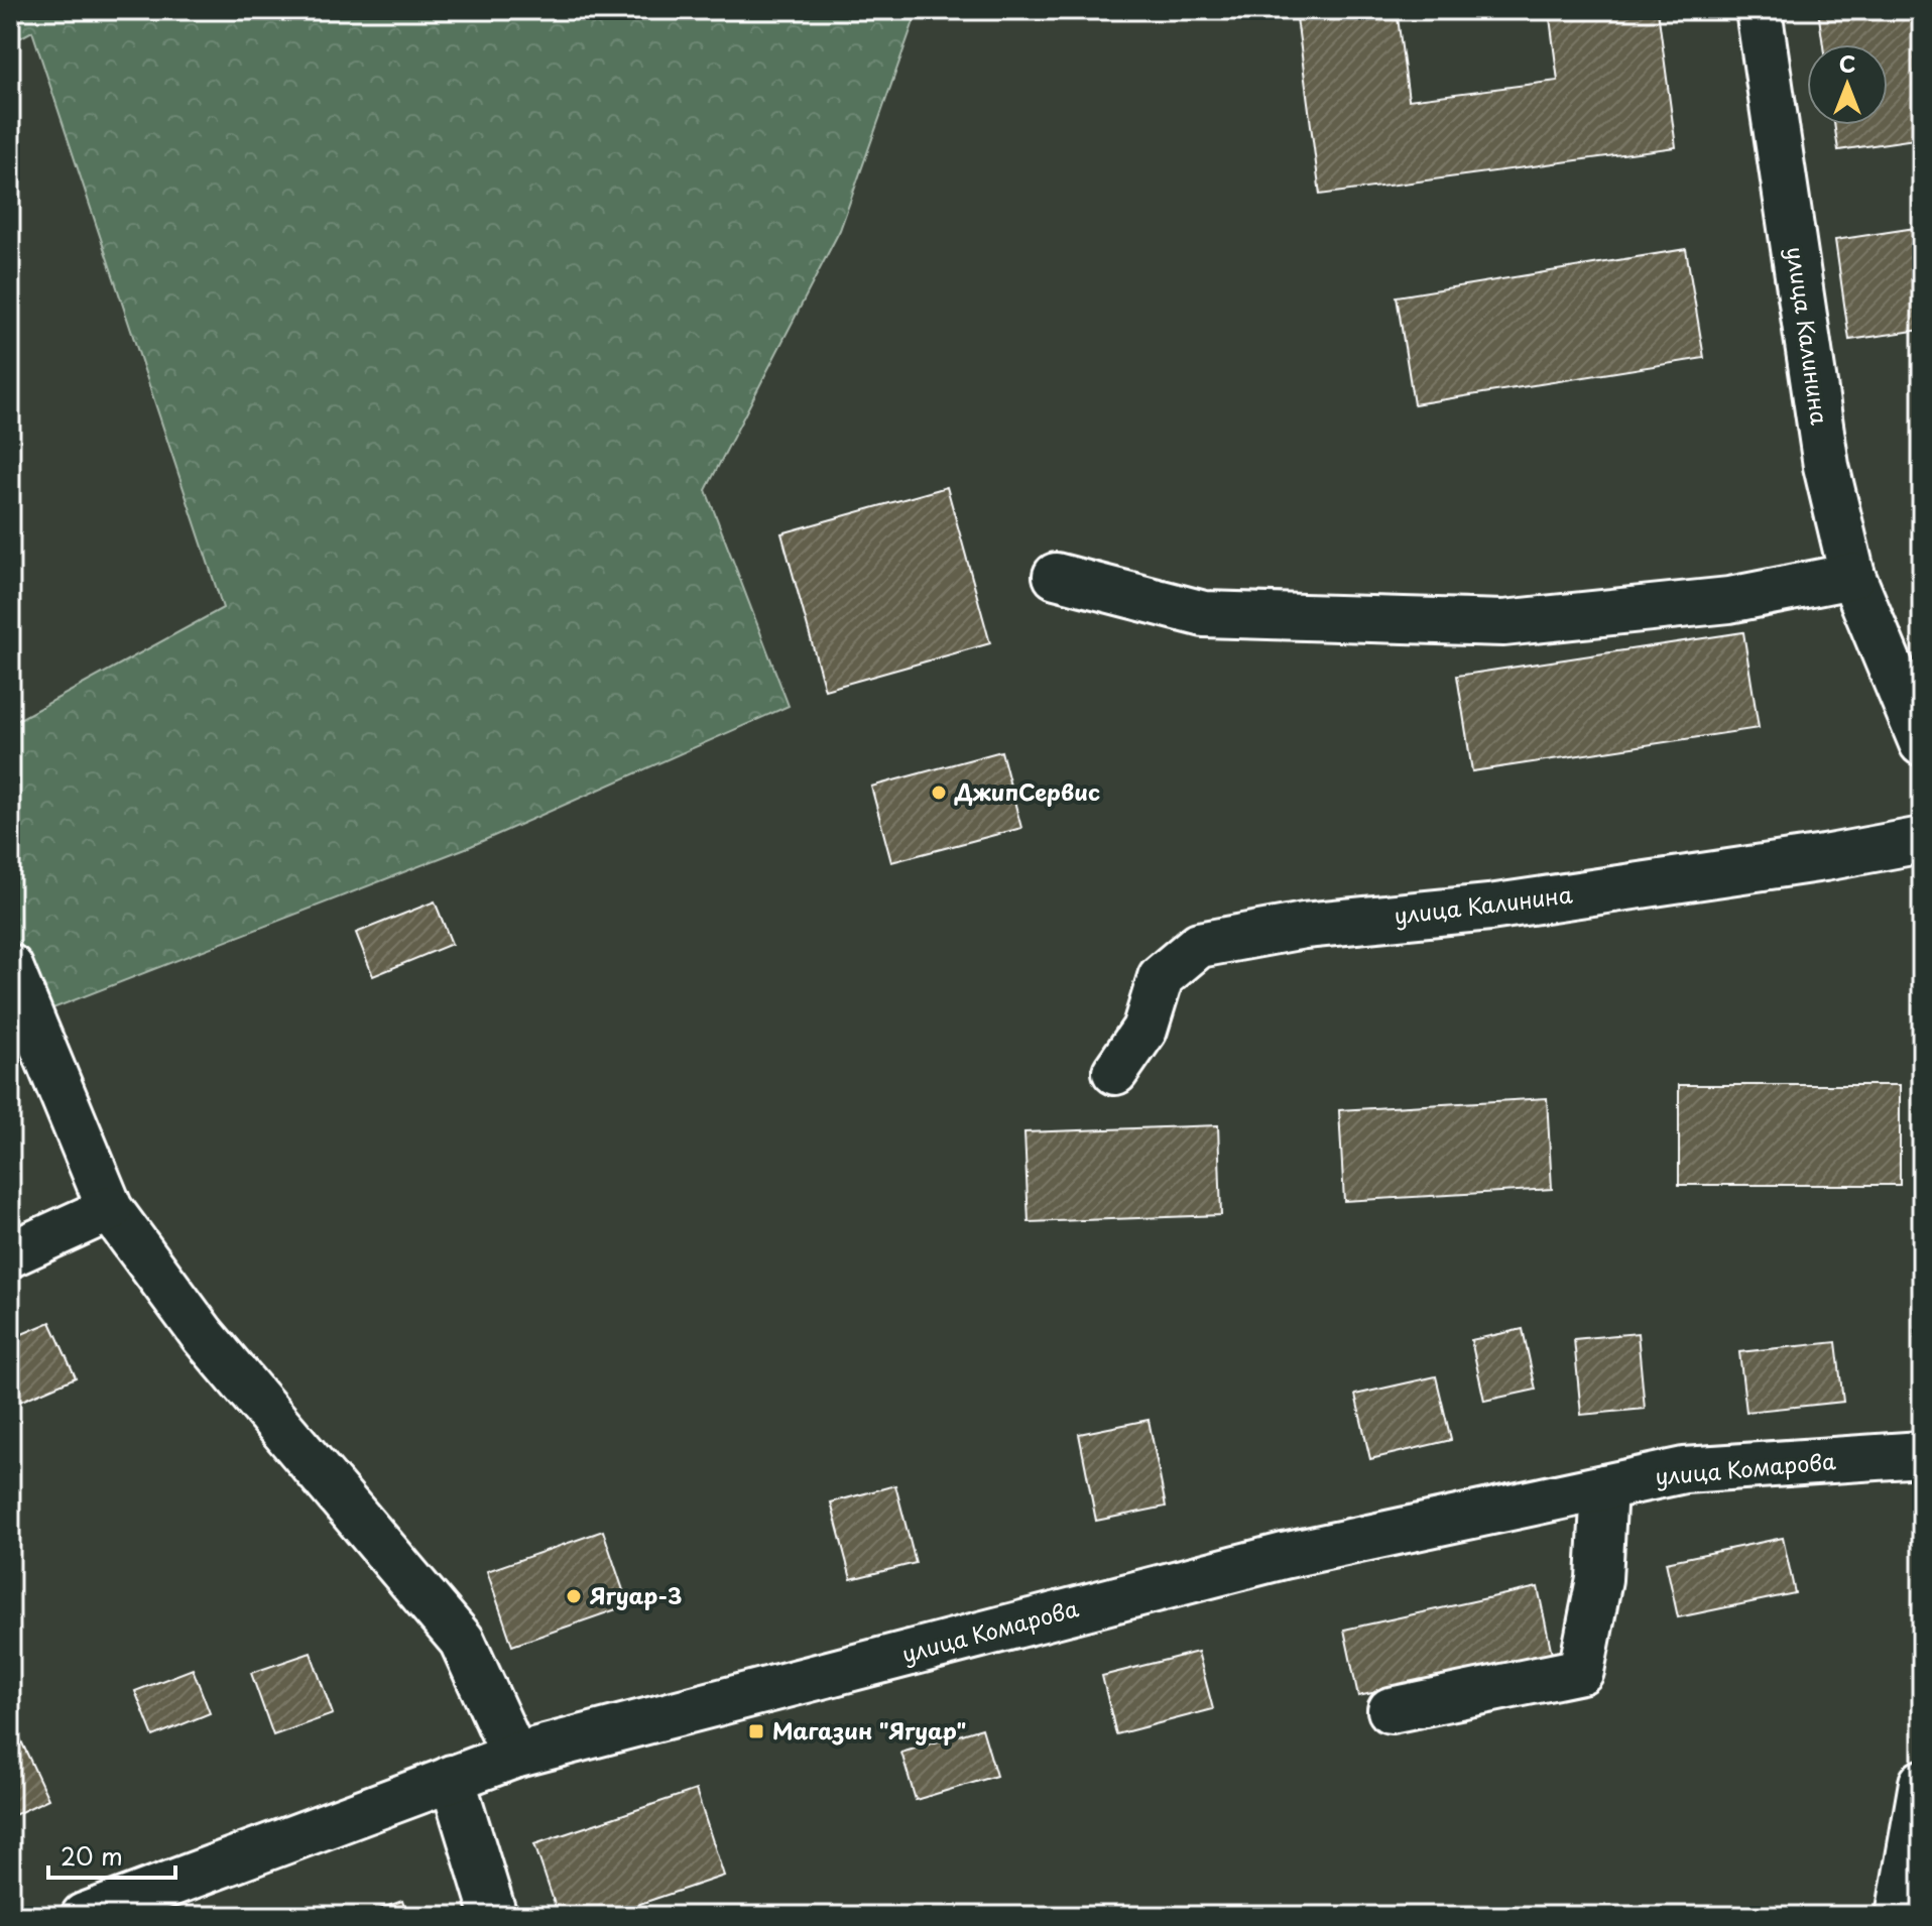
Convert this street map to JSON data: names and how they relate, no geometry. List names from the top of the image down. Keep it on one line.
{"streets":{"street":["улица Калинина","улица Комарова"]},"places":{"other":["ДжипСервис","Ягуар-3"],"transit":["Магазин \"Ягуар\""]},"scale_bar":"20 m","north":"top"}
